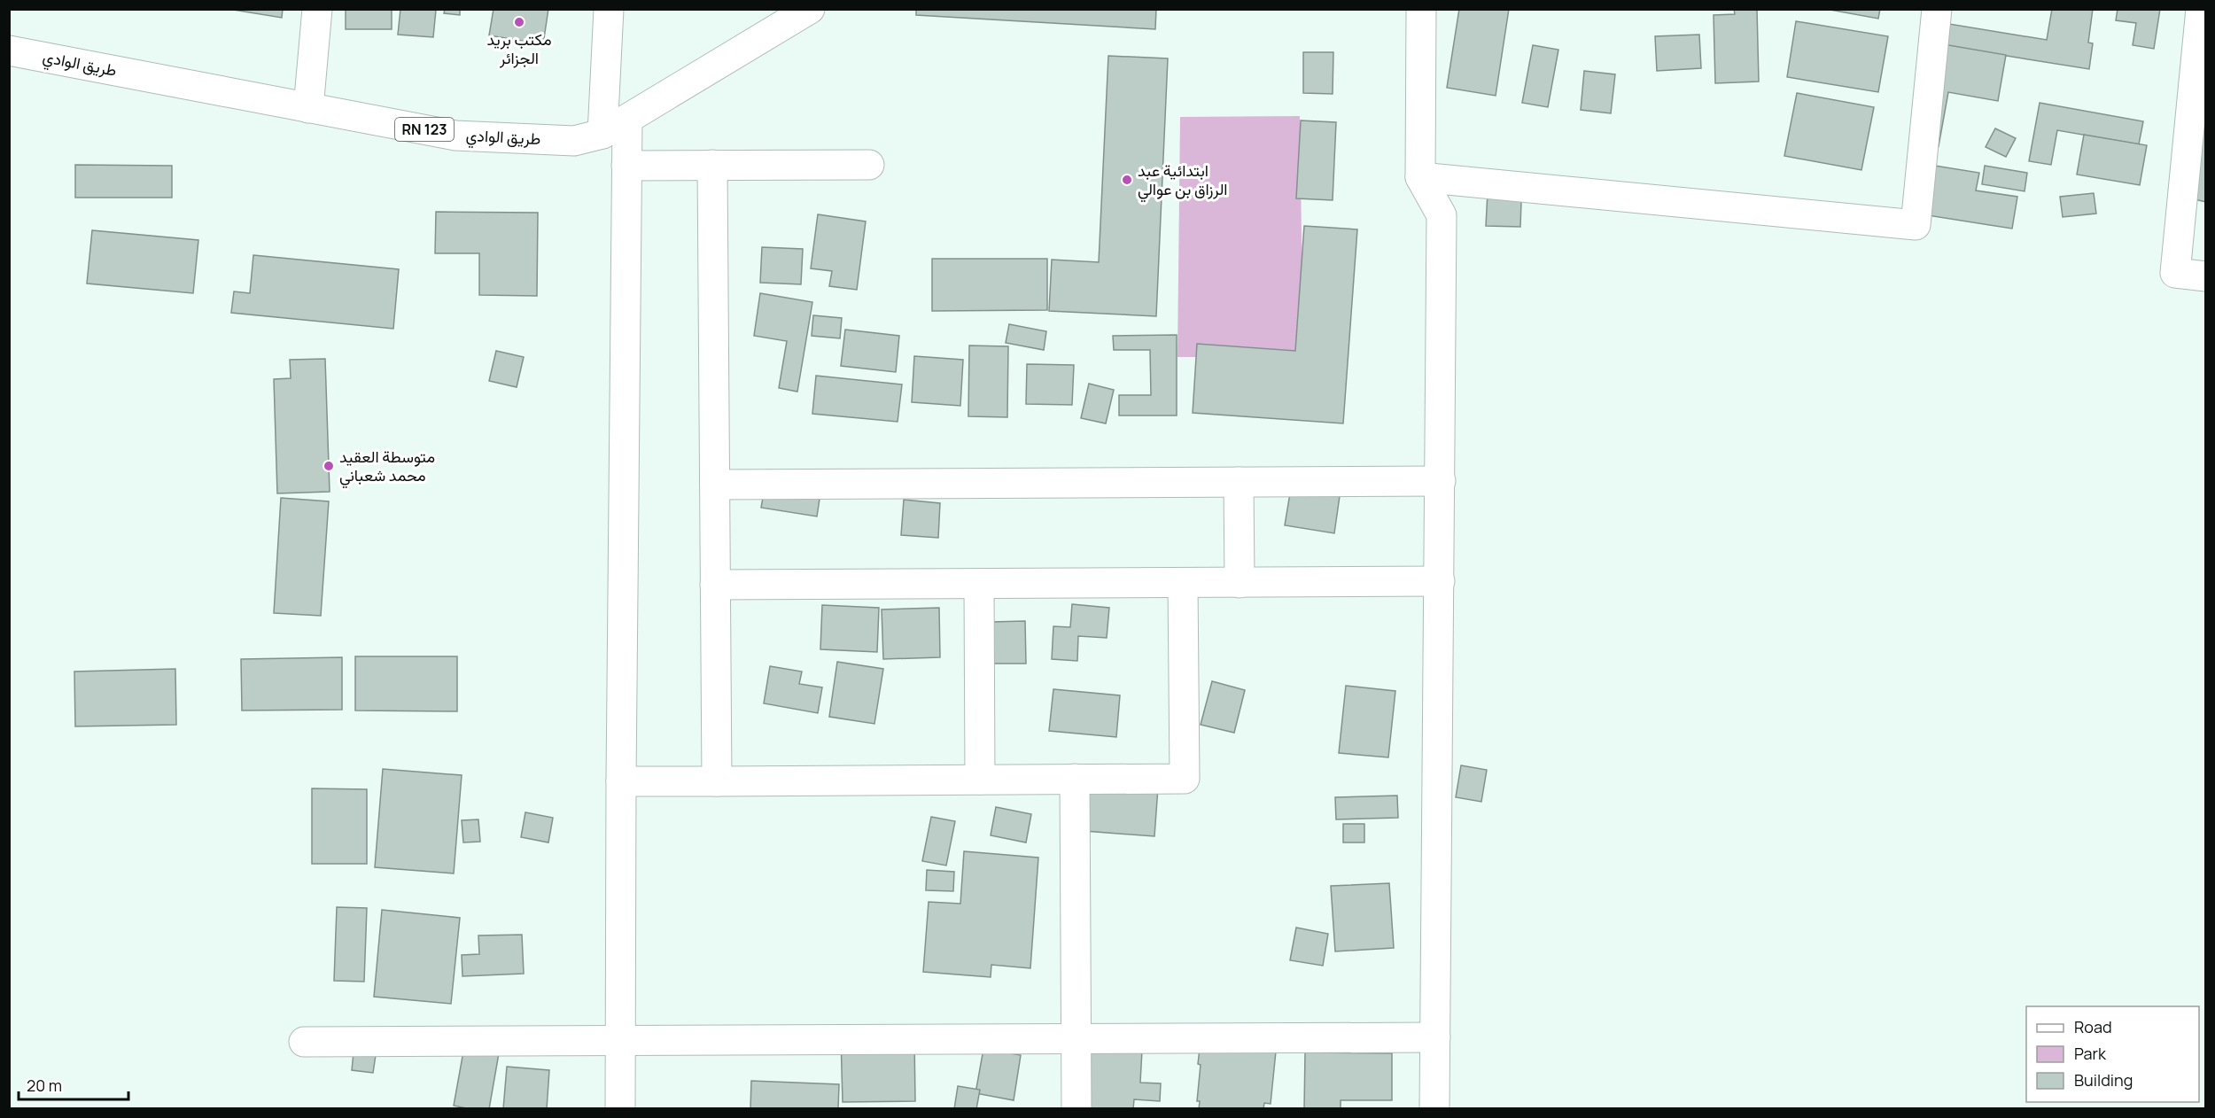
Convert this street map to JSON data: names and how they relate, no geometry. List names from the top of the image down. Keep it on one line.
{"streets":{"street":["طريق الوادي","RN 123"]},"places":["مكتب بريد الجزائر","ابتدائية عبد الرزاق بن عوالي","متوسطة العقيد محمد شعباني"],"legend":["Road","Park","Building"],"scale_bar":"20 m"}
